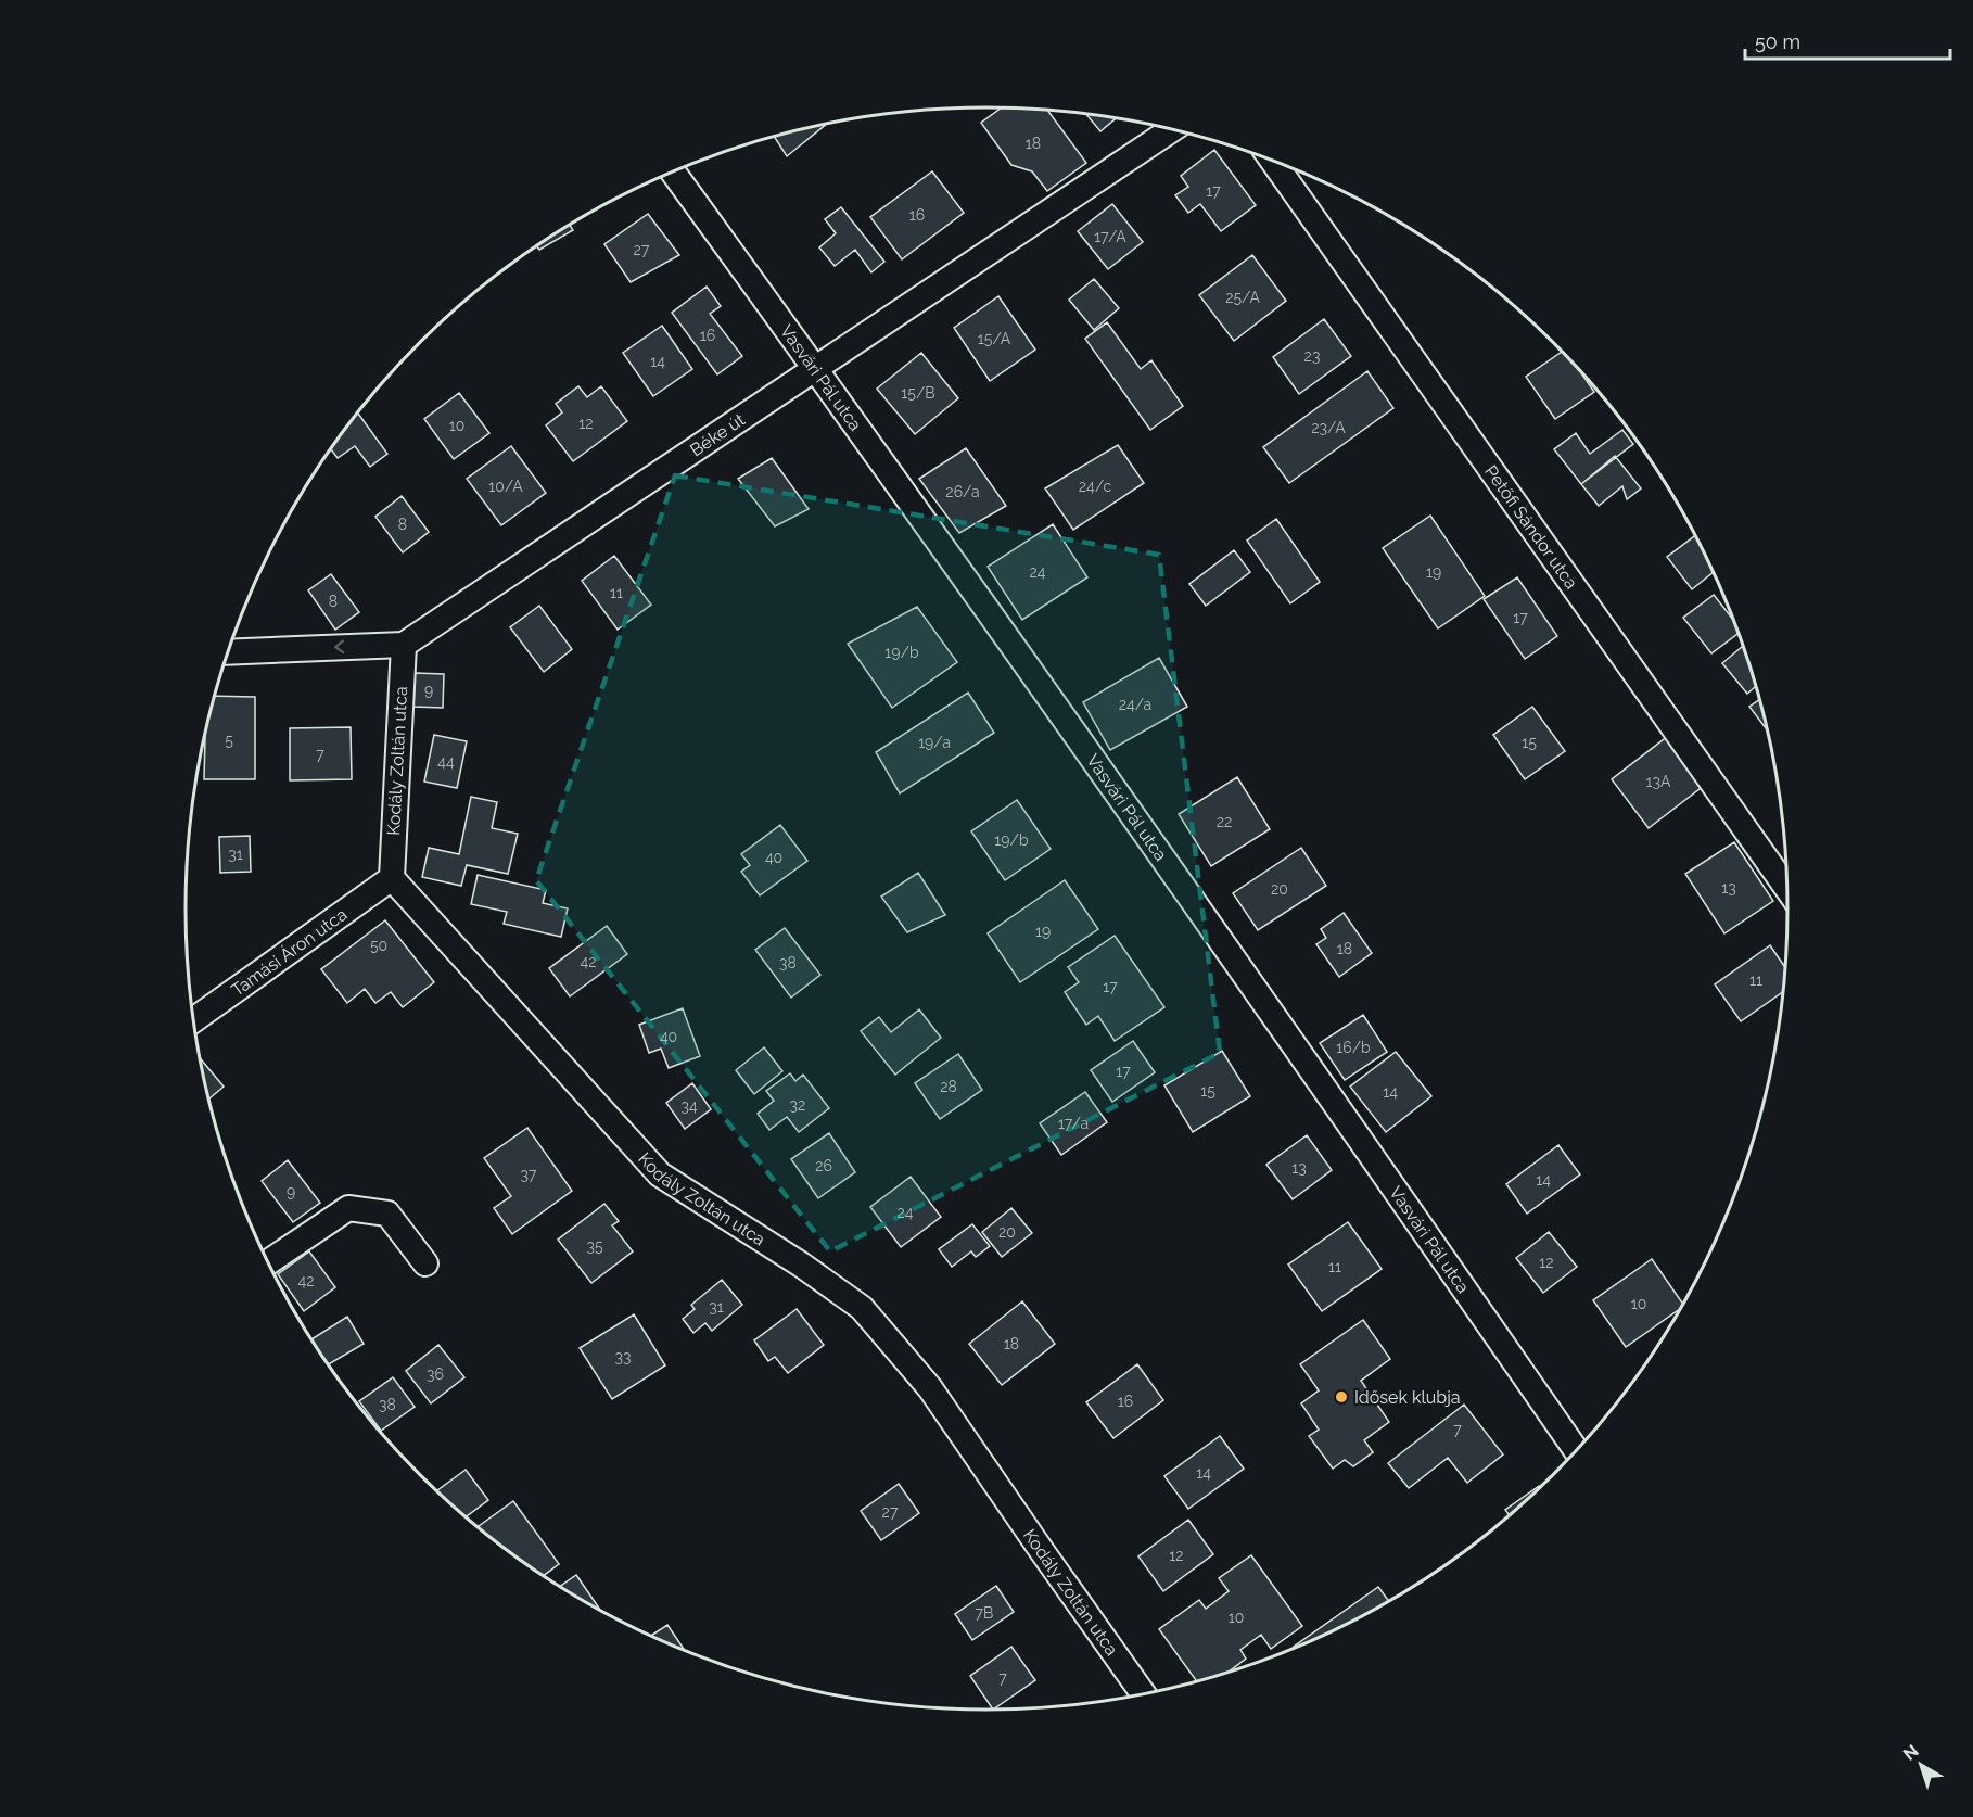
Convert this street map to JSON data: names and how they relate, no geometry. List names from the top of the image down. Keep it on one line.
{"streets":{"street":["Vasvári Pál utca","Béke út","Petőfi Sándor utca","Kodály Zoltán utca","Tamási Áron utca"]},"crossings":[["Vasvári Pál utca","Béke út"],["Béke út","Kodály Zoltán utca"],["Kodály Zoltán utca","Tamási Áron utca"]],"places":["Idősek klubja"],"house_numbers":["18","17","16","17/A","27","25/A","16","15/A","23","14","15/B","12","10","23/A","10/A","24/c","26/a","8","24","19","11","8","17","19/b","9","24/a","5","19/a","15","7","44","13A","22","19/b","31","40","13","20","19","50","18","42","38","11","17","40","16/b","17","28","15","14","32","34","17/a","26","13","37","14","9","24","20","35","12","11","42","10","31","18","33","36","16","38","7","14","27","12","7B","10","7"],"scale_bar":"50 m","north":"top left"}
